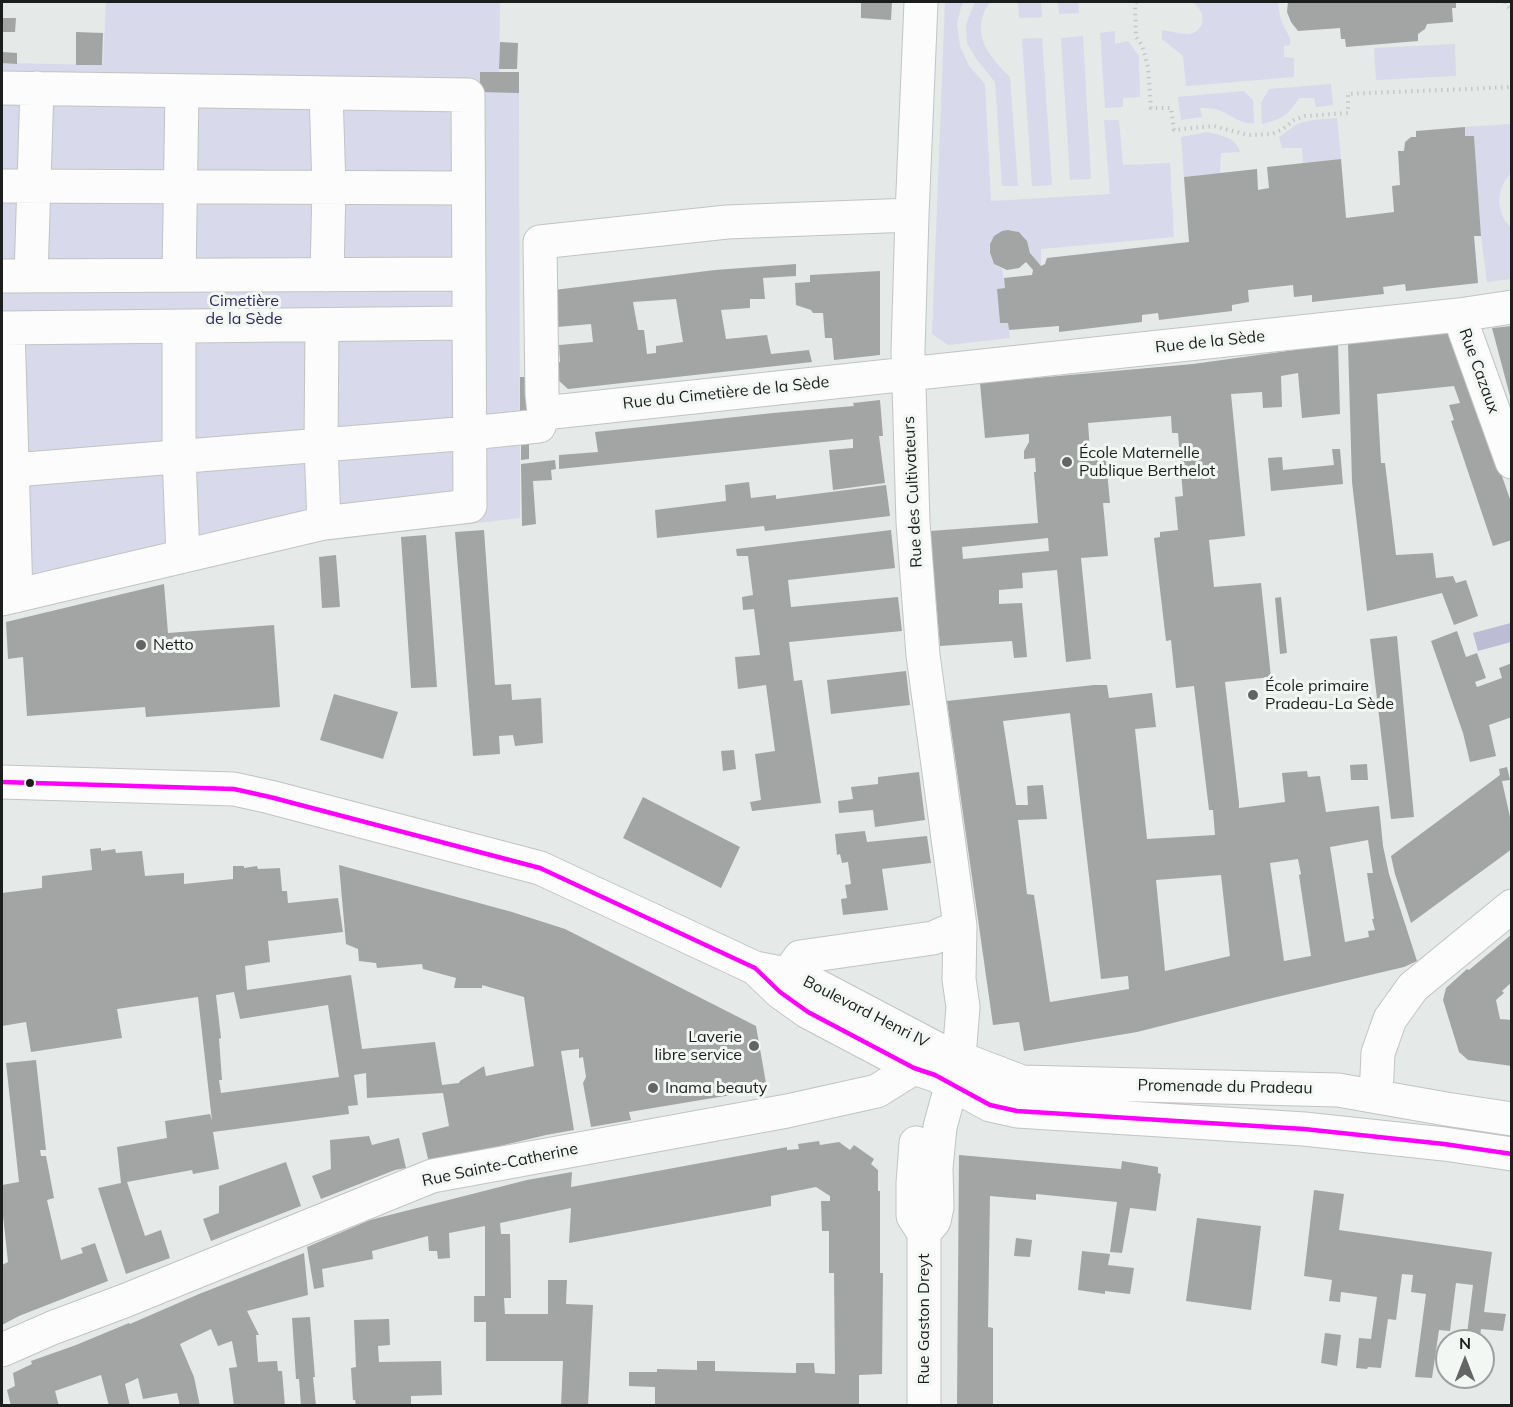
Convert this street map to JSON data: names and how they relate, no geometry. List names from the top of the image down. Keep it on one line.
{"streets":{"street":["Rue de la Sède","Rue Cazaux","Rue du Cimetière de la Sède","Rue des Cultivateurs","Boulevard Henri IV","Promenade du Pradeau","Rue Sainte-Catherine","Rue Gaston Dreyt"]},"crossings":[["Rue de la Sède","Rue Cazaux"],["Rue de la Sède","Rue du Cimetière de la Sède"],["Rue de la Sède","Rue des Cultivateurs"],["Rue du Cimetière de la Sède","Rue des Cultivateurs"],["Rue des Cultivateurs","Boulevard Henri IV"],["Rue des Cultivateurs","Promenade du Pradeau"],["Rue des Cultivateurs","Rue Sainte-Catherine"],["Rue des Cultivateurs","Rue Gaston Dreyt"],["Boulevard Henri IV","Promenade du Pradeau"],["Boulevard Henri IV","Rue Sainte-Catherine"],["Boulevard Henri IV","Rue Gaston Dreyt"],["Promenade du Pradeau","Rue Sainte-Catherine"],["Promenade du Pradeau","Rue Gaston Dreyt"],["Rue Sainte-Catherine","Rue Gaston Dreyt"]],"parks":["Cimetière de la Sède"],"places":["École Maternelle Publique Berthelot","Netto","École primaire Pradeau-La Sède","Laverie libre service","Inama beauty"],"north":"top"}
